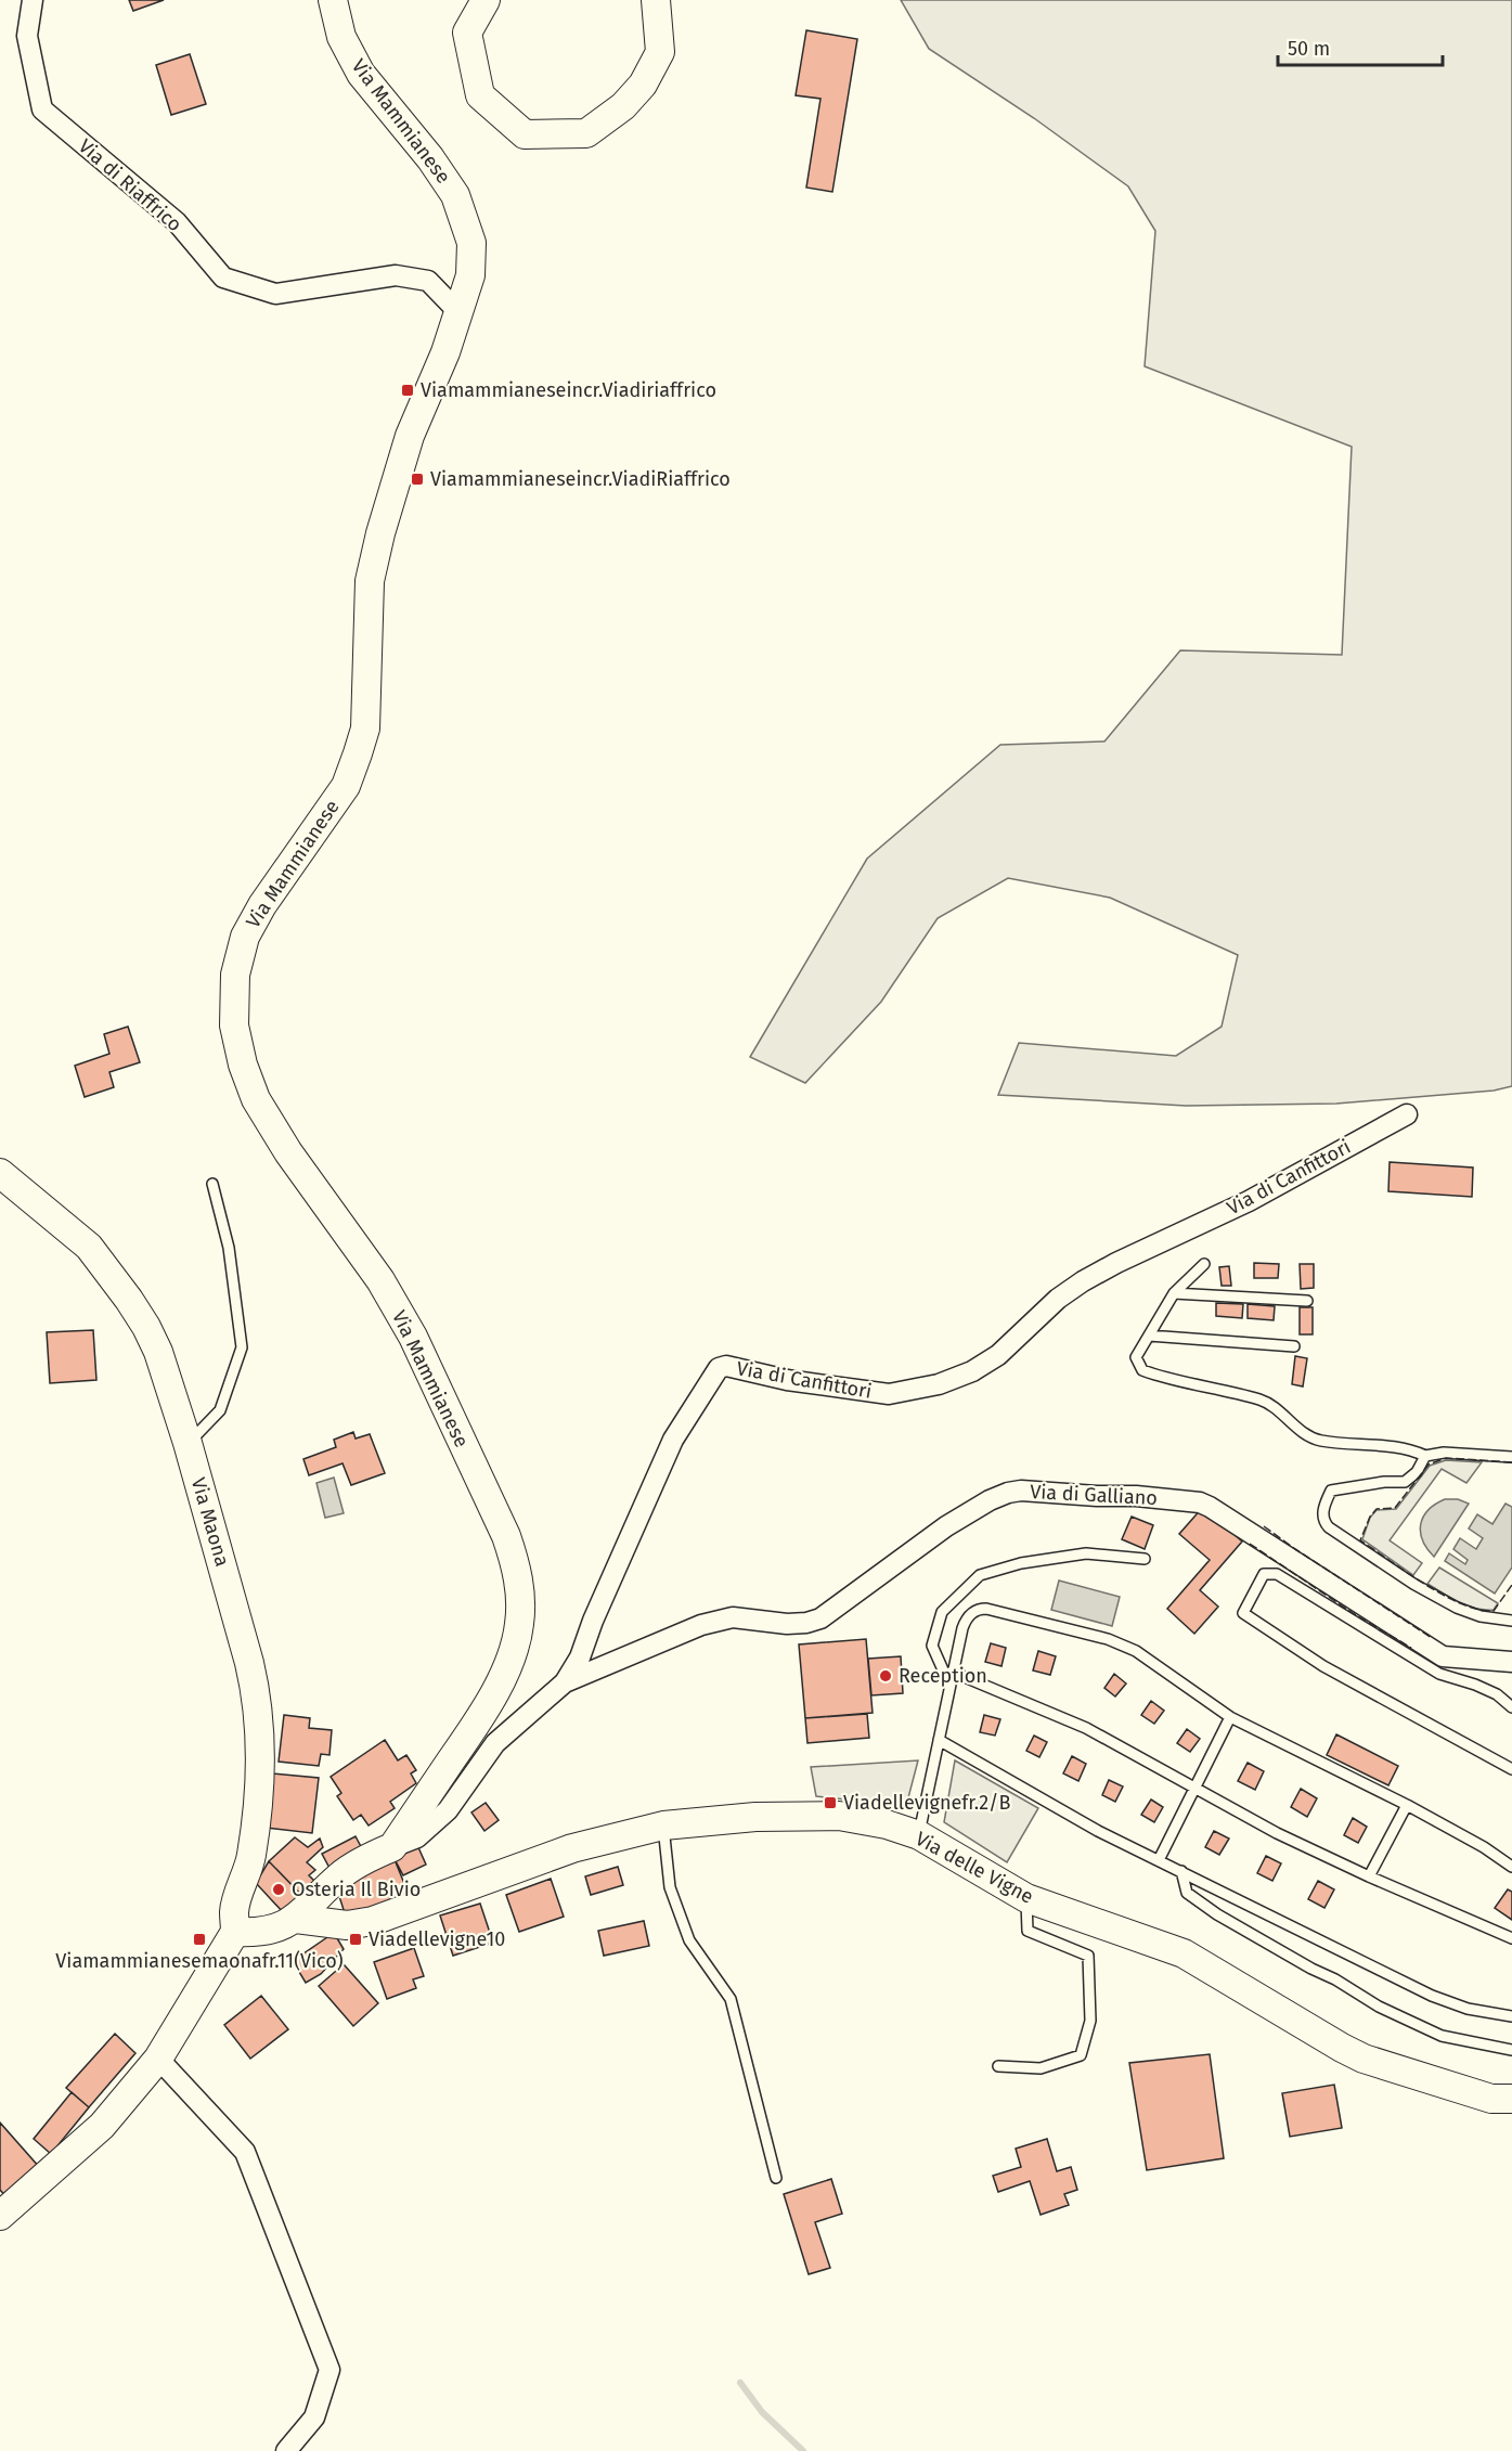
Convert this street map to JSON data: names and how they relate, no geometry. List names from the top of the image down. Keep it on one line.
{"streets":{"main road":["Via Mammianese","Via Maona","Via delle Vigne"],"street":["Via di Riaffrico","Via di Canfittori","Via di Galliano"]},"crossings":[["Via Mammianese","Via di Riaffrico"],["Via Mammianese","Via di Canfittori"],["Via di Canfittori","Via di Galliano"]],"places":{"transit":["Viamammianeseincr.Viadiriaffrico","Viamammianeseincr.ViadiRiaffrico","Viadellevignefr.2/B","Viamammianesemaonafr.11(Vico)","Viadellevigne10"],"other":["Reception","Osteria Il Bivio"]},"scale_bar":"50 m"}
